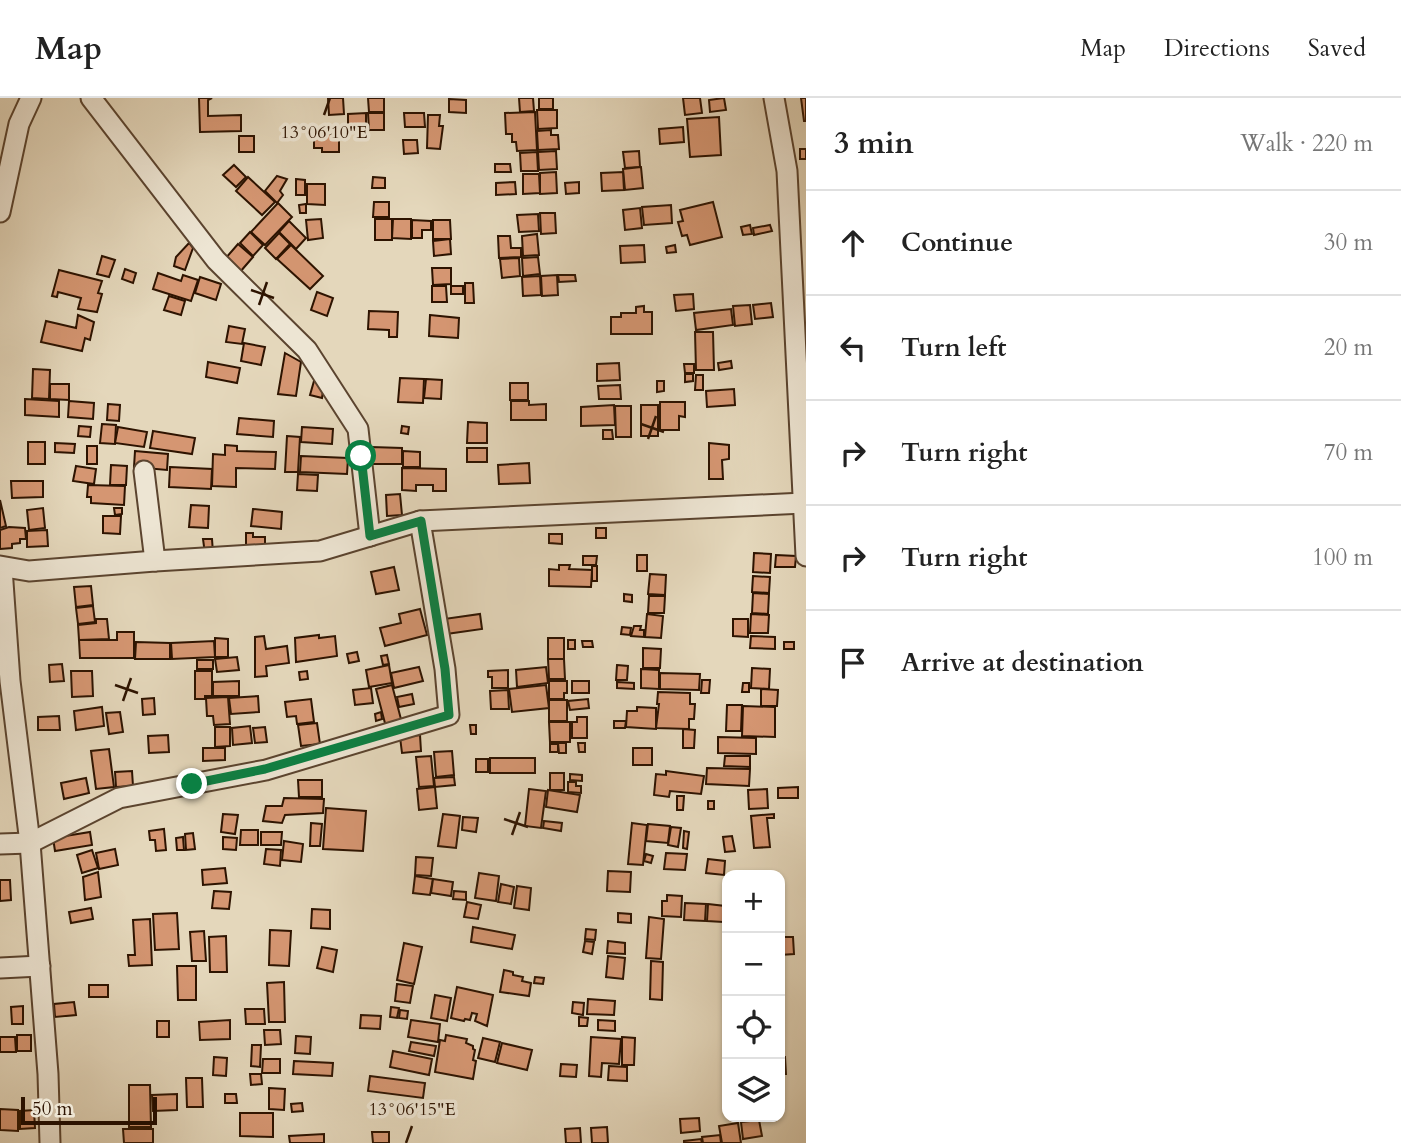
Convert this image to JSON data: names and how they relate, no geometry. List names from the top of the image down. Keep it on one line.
{"scale_bar":"50 m","page":{"header":"Map","nav":["Map","Directions","Saved"],"heading":["3 min","Walk · 220 m"],"list":[["Continue","30 m"],["Turn left","20 m"],["Turn right","70 m"],["Turn right","100 m"],"Arrive at destination"],"map_buttons":["+","−"],"scale":"50 m"},"coordinates":["13°06'10\"E","13°06'15\"E"]}
